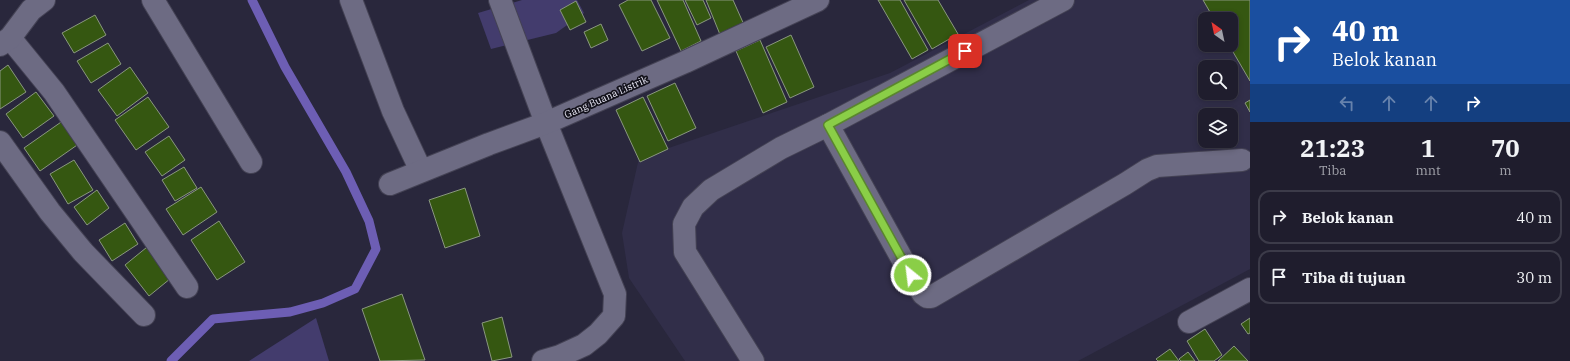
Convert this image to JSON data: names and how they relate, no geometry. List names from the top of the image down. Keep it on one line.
{"streets":{"street":["Gang Buana Listrik"]},"north":"top left","page":{"turn":["40 m","Belok kanan"],"eta":["21:23","Tiba","1","mnt","70","m"],"list":[{"name":"Belok kanan","value":"40 m"},{"name":"Tiba di tujuan","value":"30 m"}]}}
